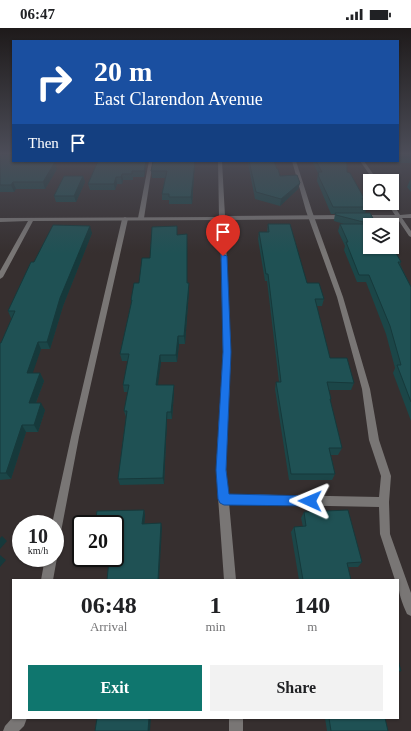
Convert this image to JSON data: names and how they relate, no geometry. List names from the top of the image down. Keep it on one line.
{"page":{"status":"06:47","turn":["20 m","East Clarendon Avenue"],"then":"Then","speed":"10 km/h","limit":"20","eta":["06:48","Arrival","1","min","140","m"],"buttons":["Exit","Share"]}}
